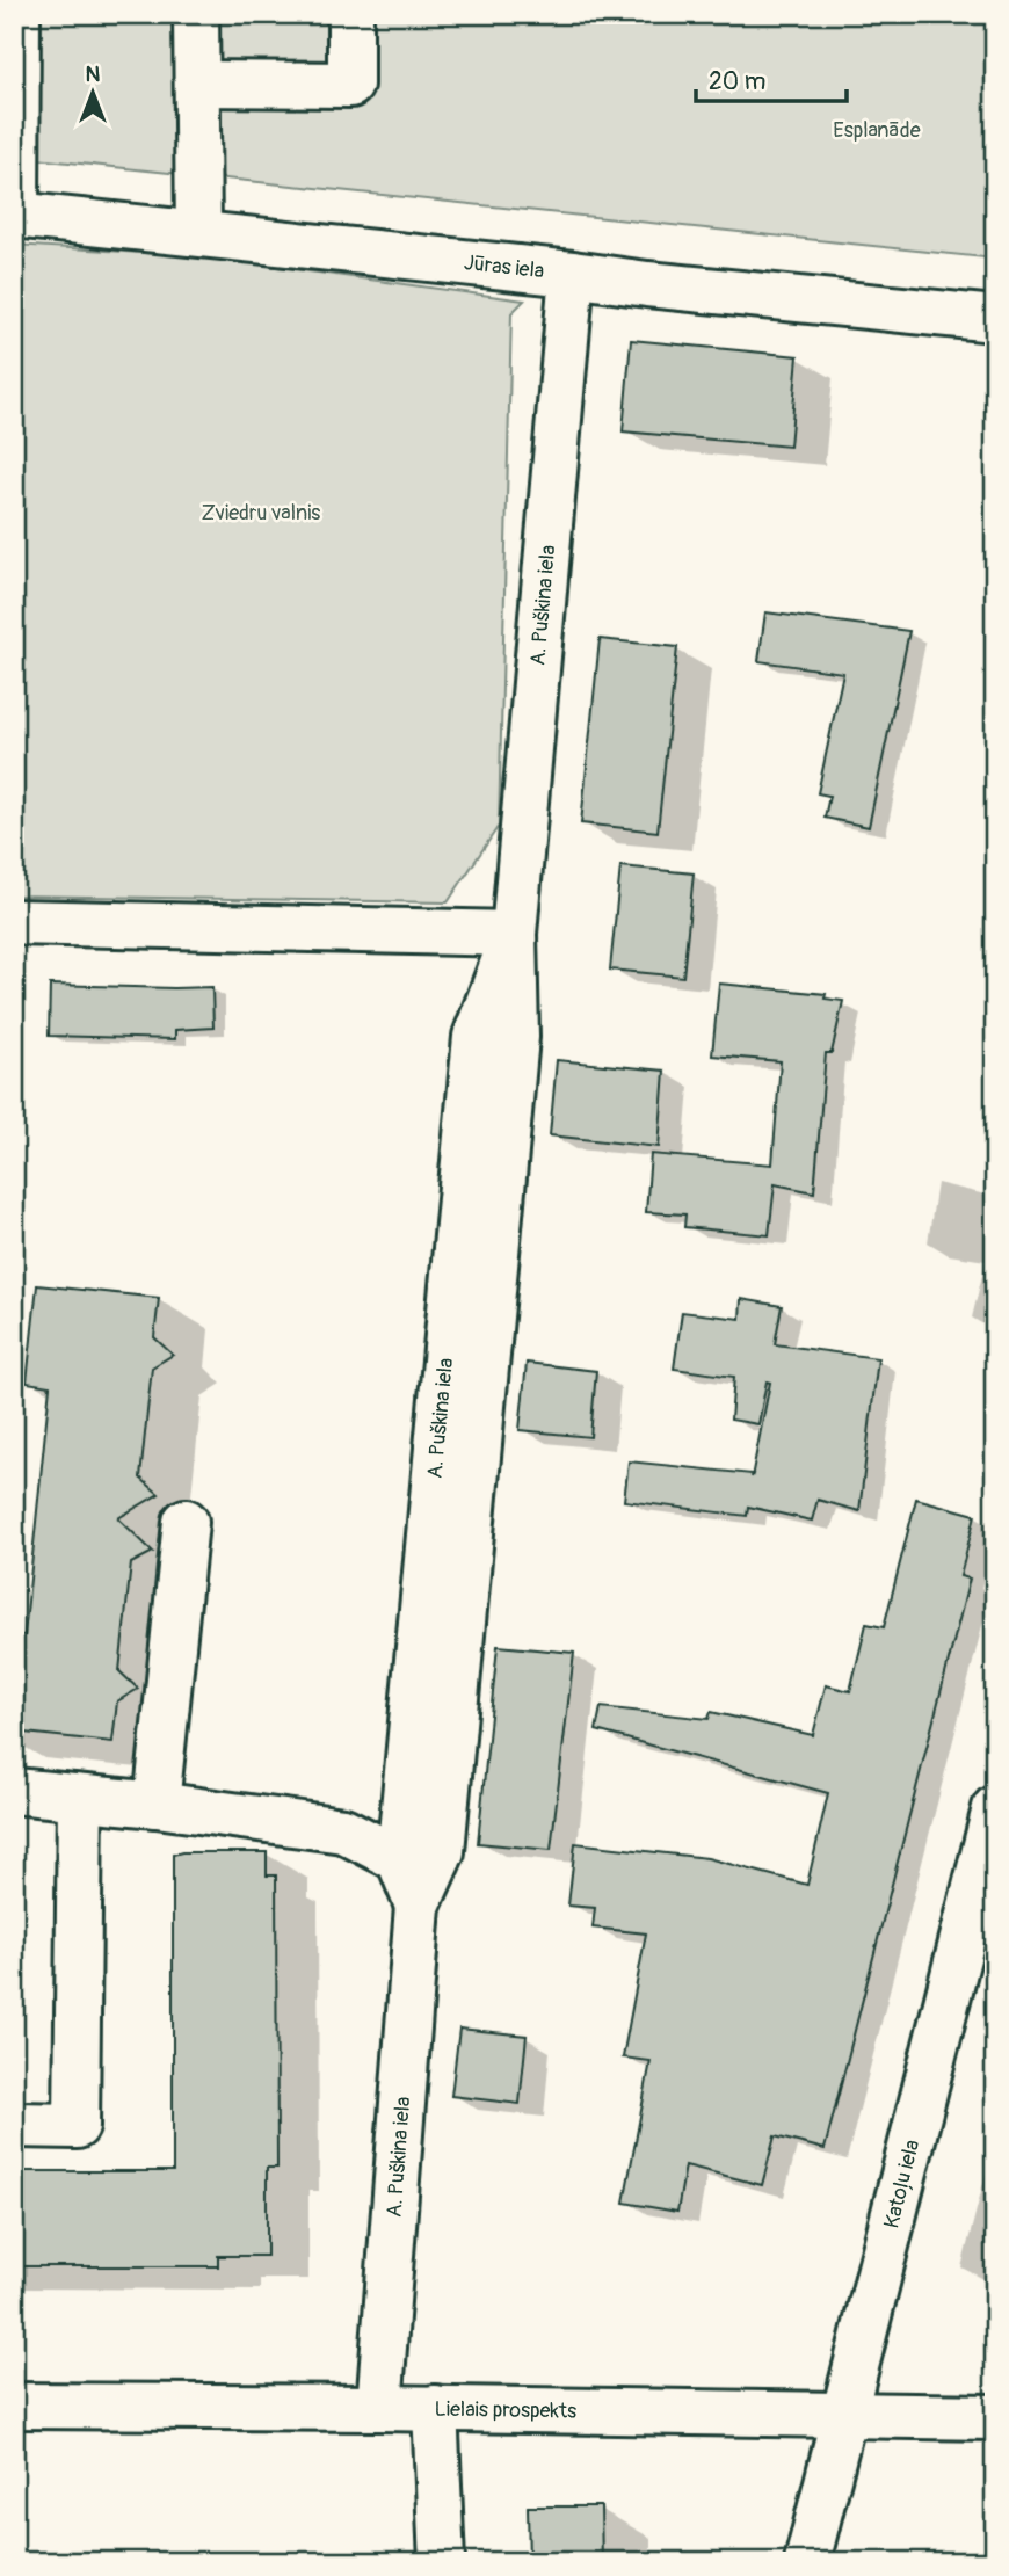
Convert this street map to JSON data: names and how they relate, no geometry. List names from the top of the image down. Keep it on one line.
{"streets":{"street":["Jūras iela","A. Puškina iela","Katoļu iela","Lielais prospekts"]},"crossings":[["Jūras iela","A. Puškina iela"],["A. Puškina iela","Lielais prospekts"],["Katoļu iela","Lielais prospekts"]],"parks":["Esplanāde","Zviedru valnis"],"scale_bar":"20 m","north":"top"}
